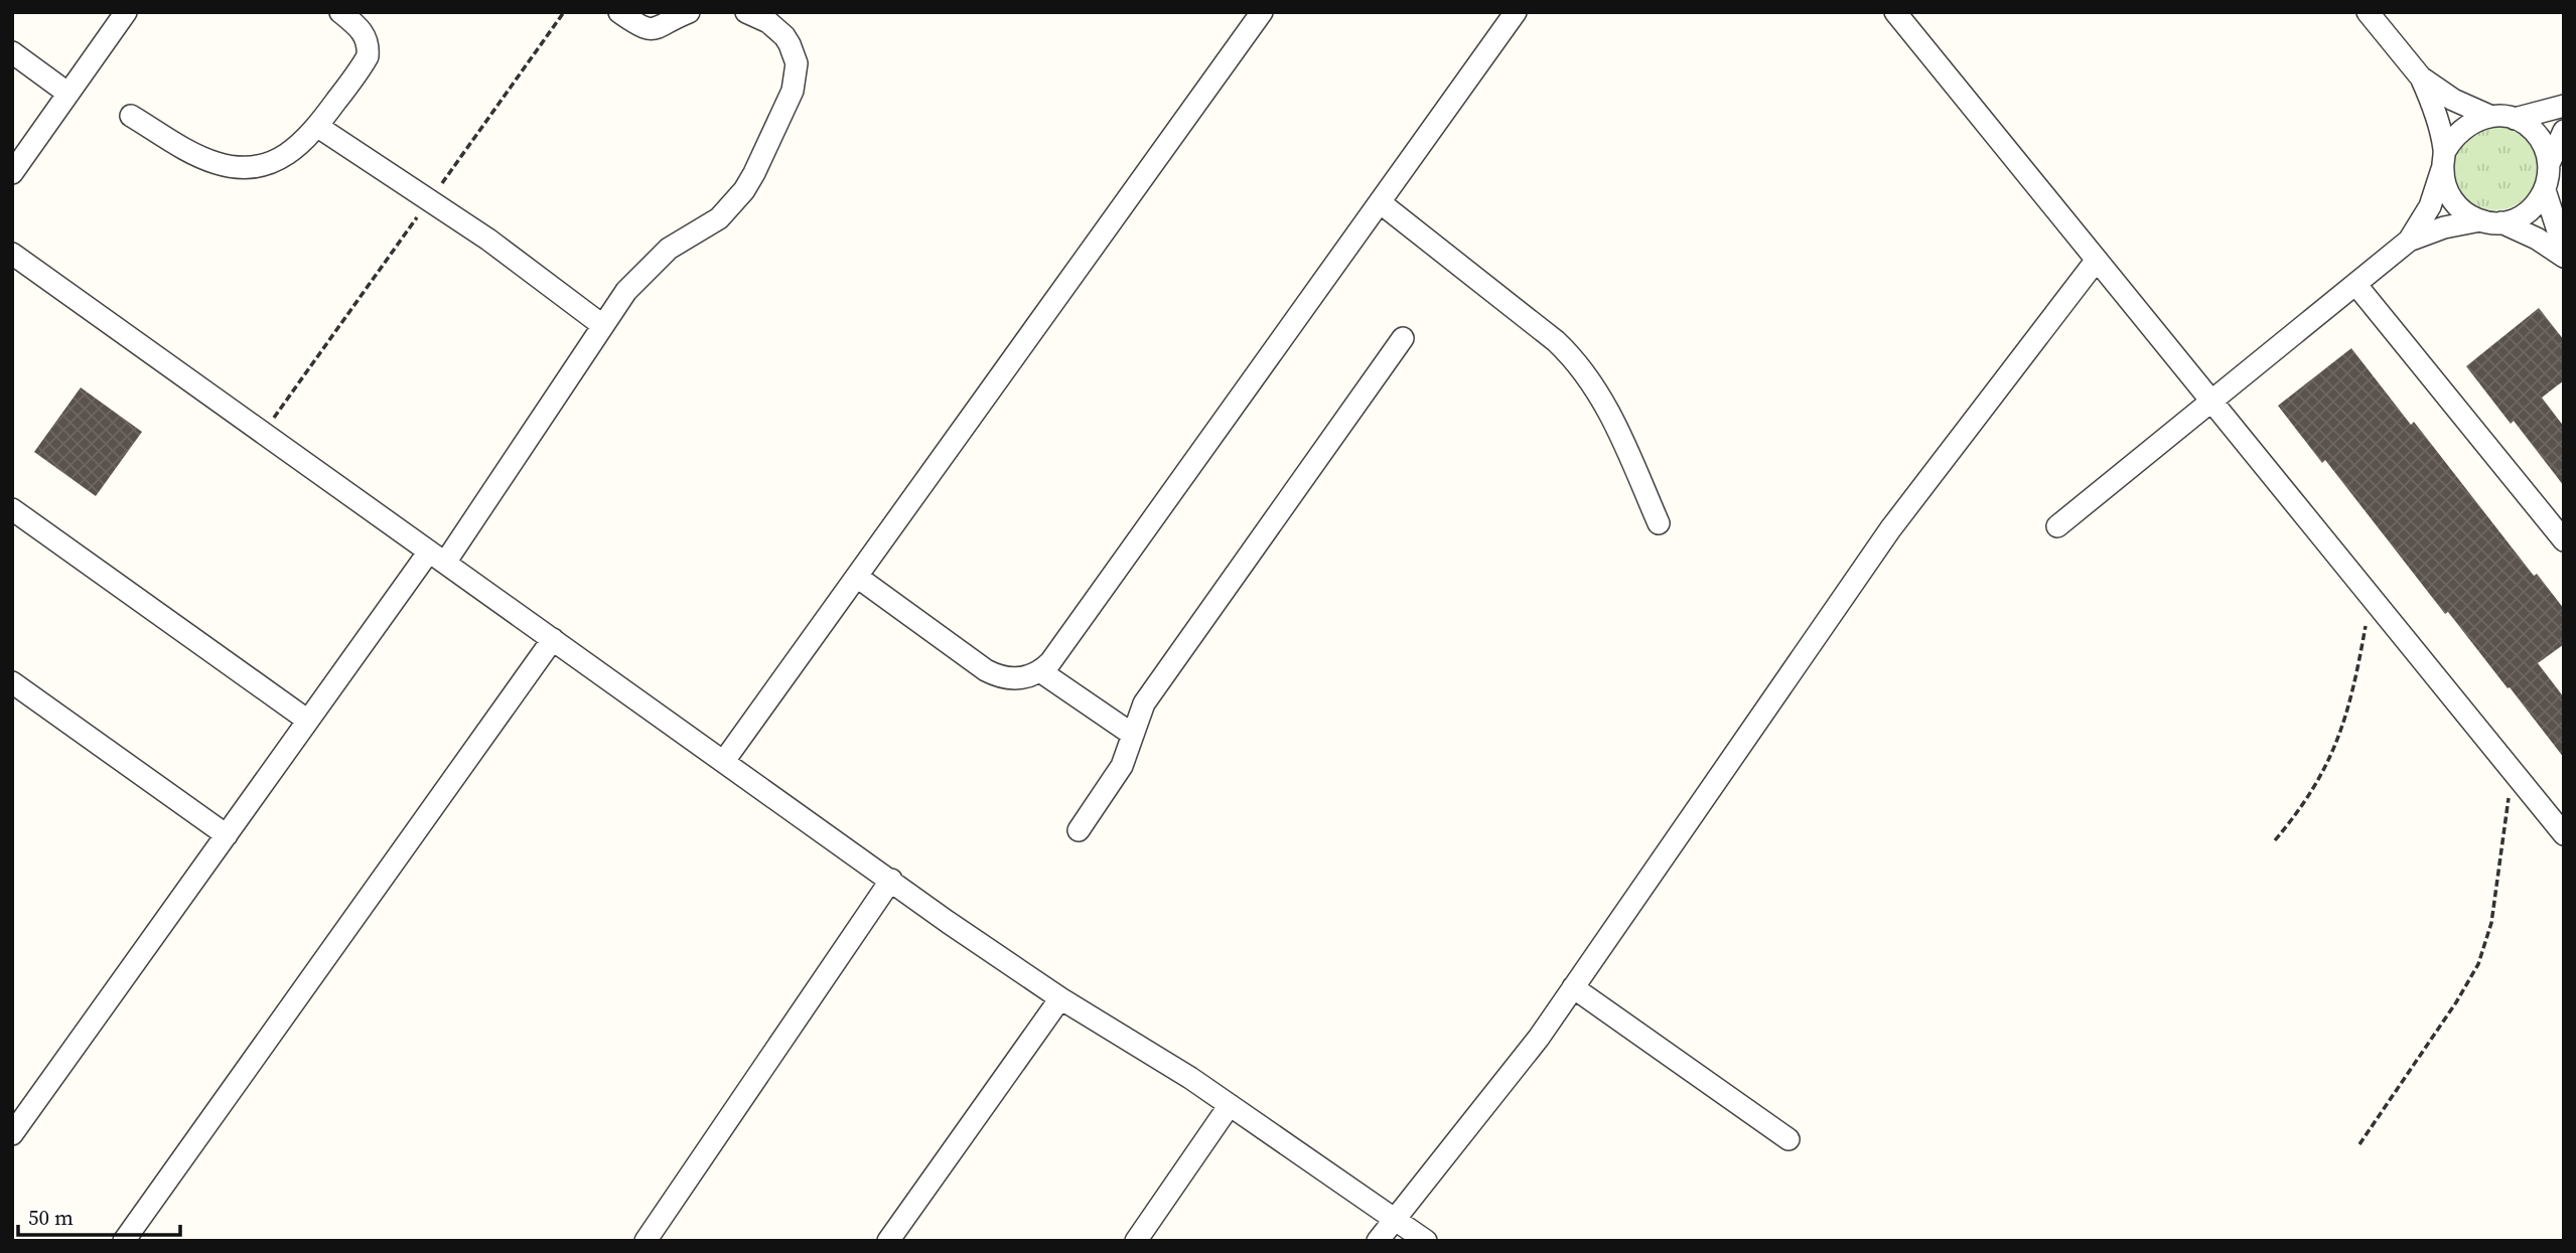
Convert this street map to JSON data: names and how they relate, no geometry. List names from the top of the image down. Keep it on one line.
{"scale_bar":"50 m"}
